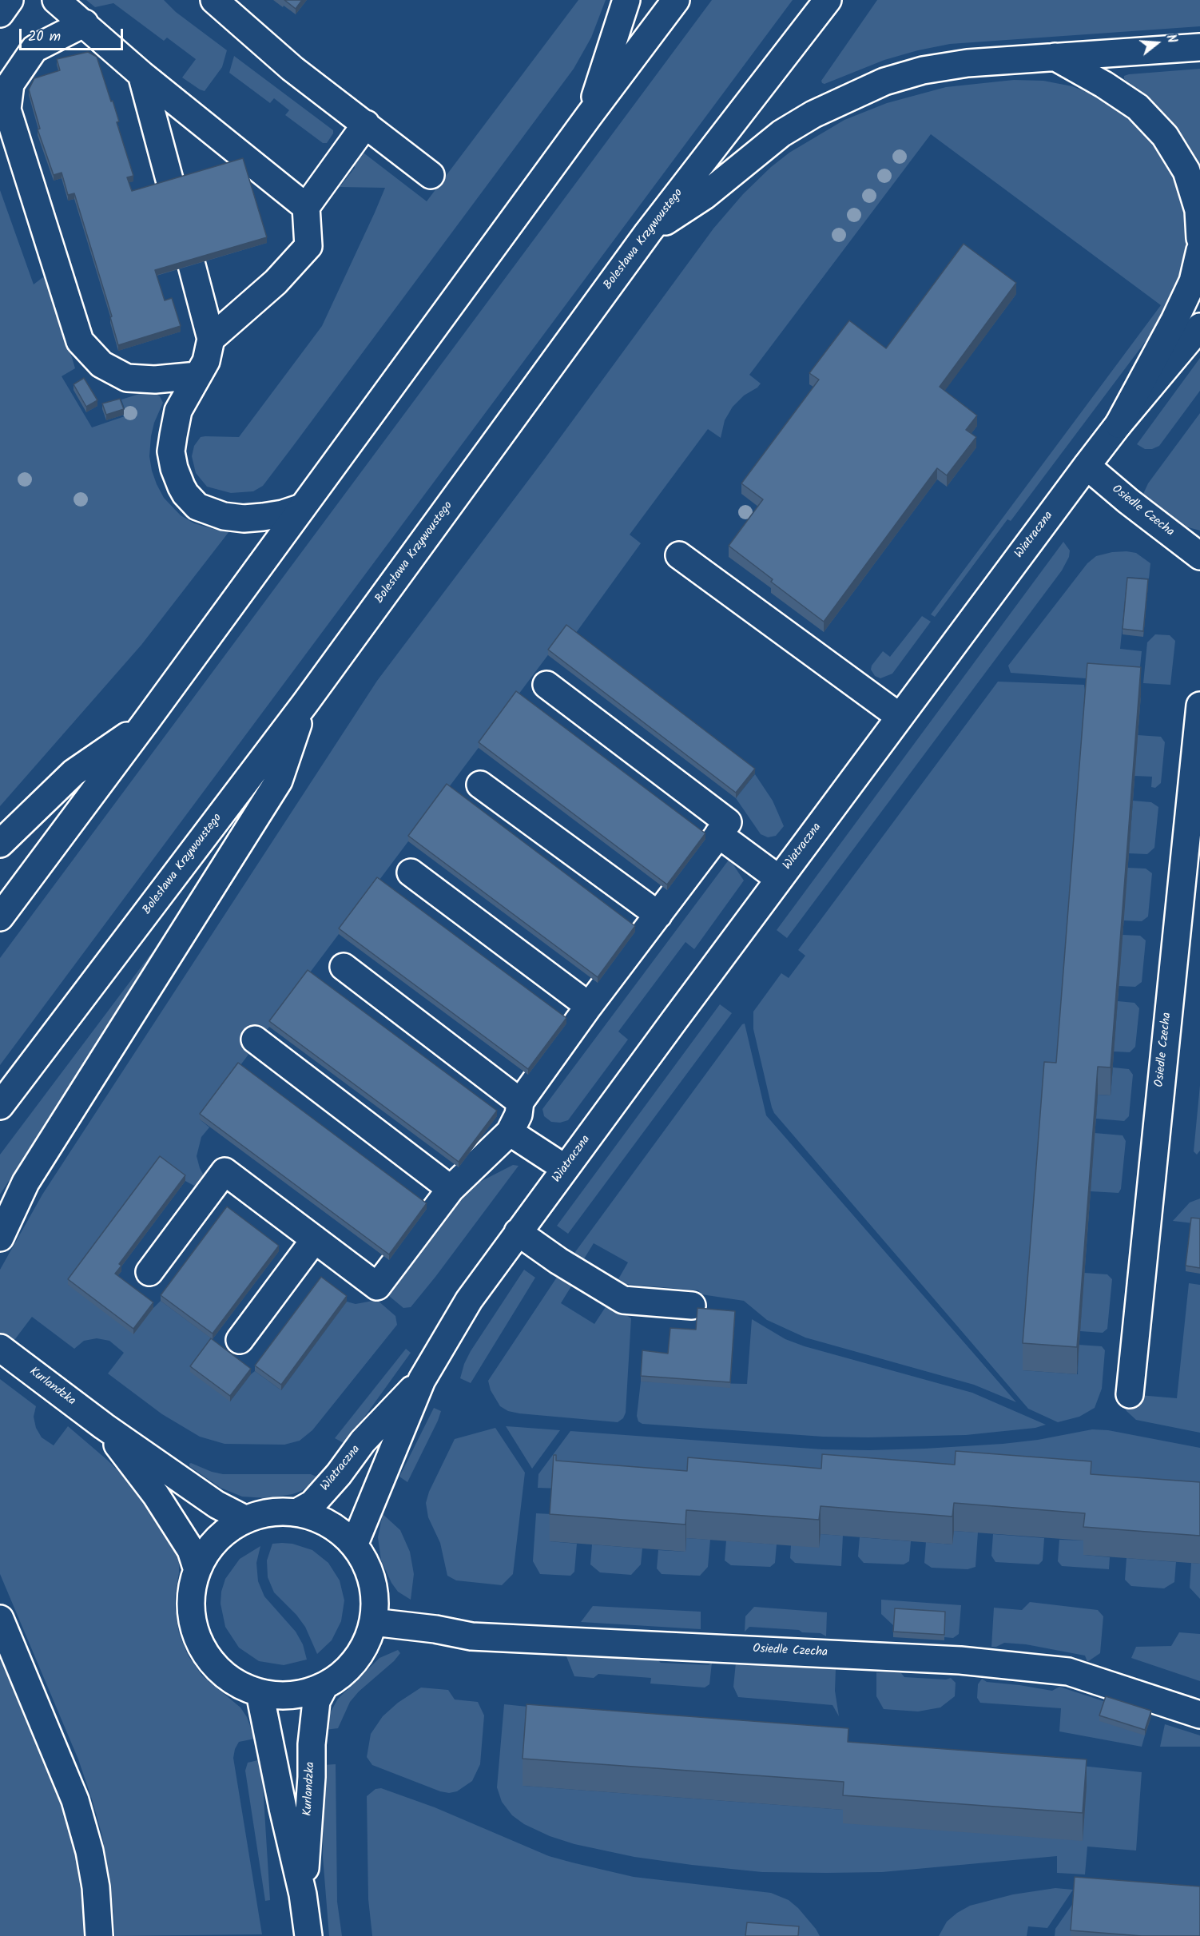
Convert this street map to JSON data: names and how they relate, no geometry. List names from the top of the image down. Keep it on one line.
{"streets":{"street":["Bolesława Krzywoustego","Osiedle Czecha","Wiatraczna","Kurlandzka"]},"crossings":[["Osiedle Czecha","Wiatraczna"]],"scale_bar":"20 m","north":"right"}
